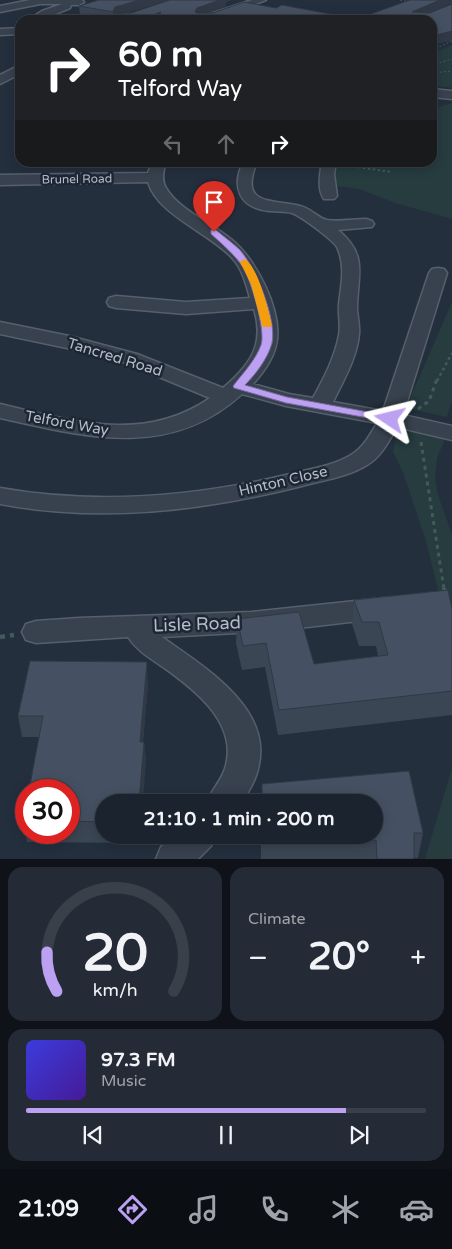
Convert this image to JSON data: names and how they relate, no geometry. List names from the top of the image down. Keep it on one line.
{"streets":{"street":["Brunel Road","Tancred Road","Telford Way","Hinton Close","Lisle Road"]},"crossings":[["Brunel Road","Telford Way"],["Tancred Road","Telford Way"],["Tancred Road","Hinton Close"]],"page":{"turn":["60 m","Telford Way"],"limit":"30","trip":"21:10 · 1 min · 200 m","tile":"Climate","heat":["−","20°","+"],"song":["97.3 FM","Music"],"tabs":"21:09","gauge":["20","km/h"]}}
